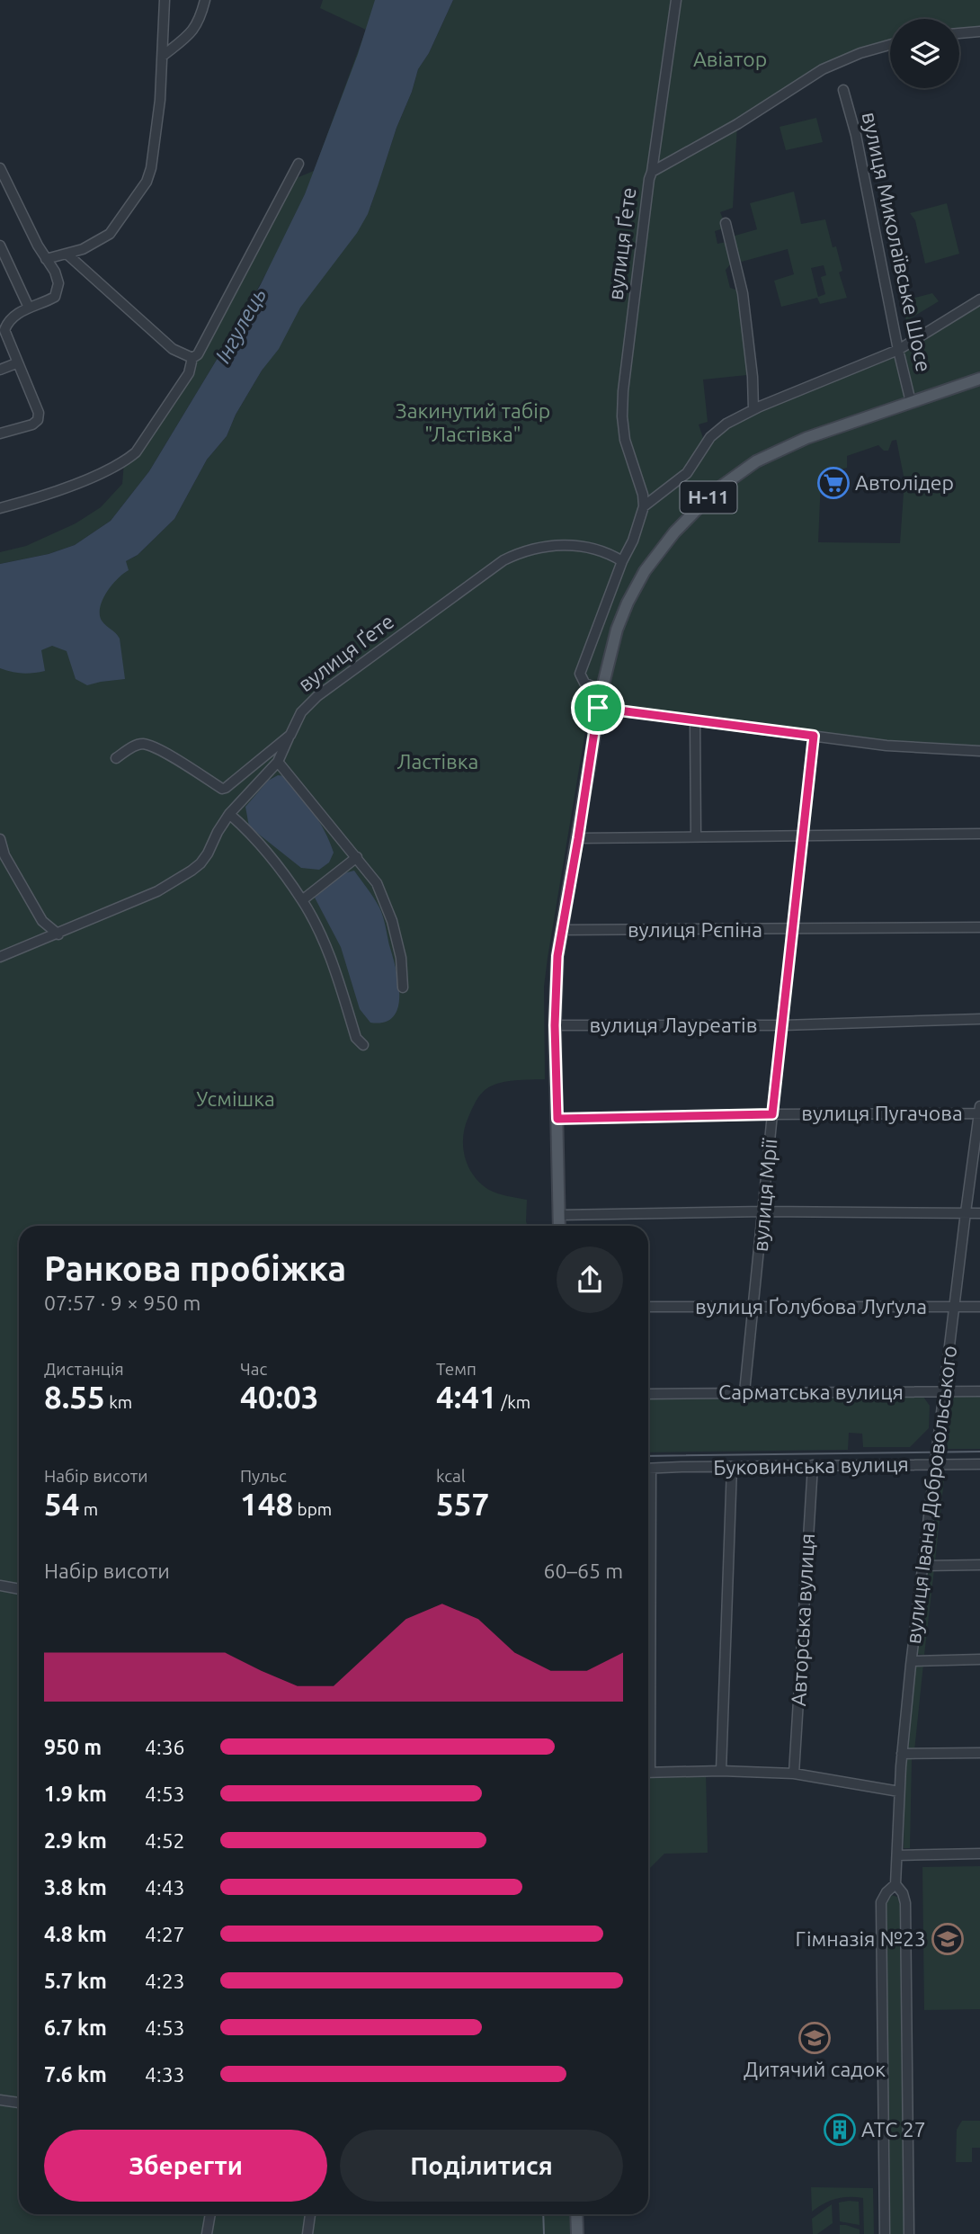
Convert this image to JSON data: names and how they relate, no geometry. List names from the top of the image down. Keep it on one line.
{"streets":{"main road":["вулиця Миколаївське Шосе","Н-11"],"street":["вулиця Ґете","вулиця Рєпіна","вулиця Лауреатів","вулиця Пугачова","вулиця Мрії","вулиця Ґолубова Луґула","Сарматська вулиця","Буковинська вулиця","вулиця Івана Добровольського","Авторська вулиця"]},"crossings":[["вулиця Миколаївське Шосе","вулиця Ґете"],["вулиця Миколаївське Шосе","Н-11"],["вулиця Ґете","Н-11"],["Н-11","вулиця Рєпіна"],["Н-11","вулиця Лауреатів"],["Н-11","вулиця Пугачова"],["вулиця Рєпіна","вулиця Мрії"],["вулиця Лауреатів","вулиця Мрії"],["вулиця Пугачова","вулиця Мрії"],["вулиця Пугачова","вулиця Івана Добровольського"],["вулиця Мрії","вулиця Ґолубова Луґула"],["вулиця Мрії","Сарматська вулиця"],["вулиця Ґолубова Луґула","вулиця Івана Добровольського"],["Сарматська вулиця","вулиця Івана Добровольського"],["Буковинська вулиця","вулиця Івана Добровольського"],["Буковинська вулиця","Авторська вулиця"]],"water":["Інгулець"],"parks":["Авіатор","Закинутий табір \"Ластівка\"","Ластівка","Усмішка"],"places":{"supermarket":["Автолідер"],"school or university":["Гімназія №23","Дитячий садок"],"building":["АТС 27"]},"page":{"heading":["Ранкова пробіжка","07:57 · 9 × 950 m"],"stats":[["Дистанція","8.55 km"],["Час","40:03"],["Темп","4:41 /km"],["Набір висоти","54 m"],["Пульс","148 bpm"],["kcal","557"]],"chart":["Набір висоти","60–65 m"],"list":[{"name":"950 m","note":"4:36"},{"name":"1.9 km","note":"4:53"},{"name":"2.9 km","note":"4:52"},{"name":"3.8 km","note":"4:43"},{"name":"4.8 km","note":"4:27"},{"name":"5.7 km","note":"4:23"},{"name":"6.7 km","note":"4:53"},{"name":"7.6 km","note":"4:33"}],"buttons":["Зберегти","Поділитися"]}}
